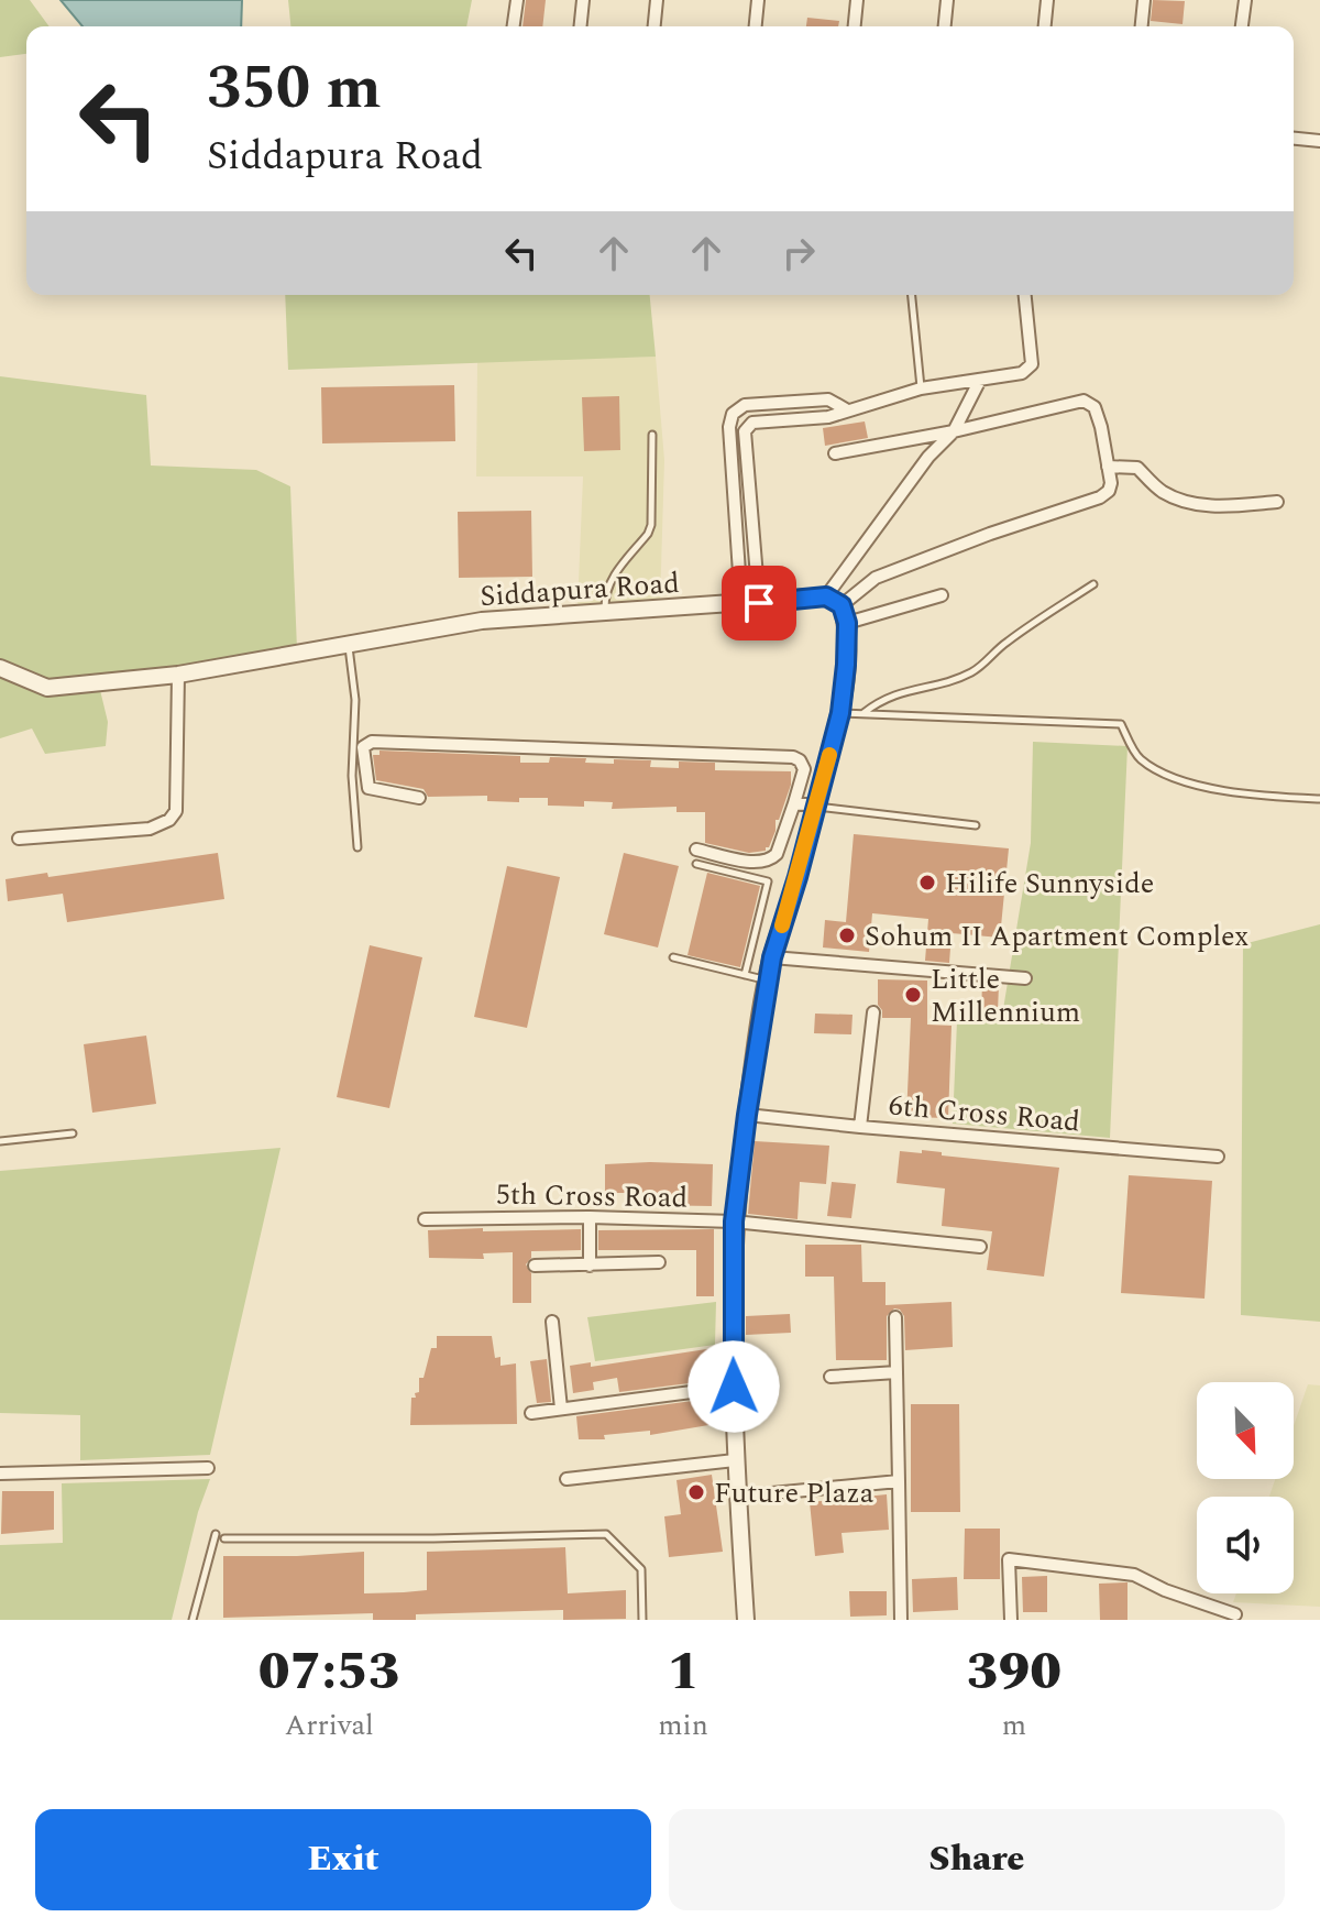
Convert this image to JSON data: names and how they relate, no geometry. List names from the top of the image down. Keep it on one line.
{"streets":{"street":["Siddapura Road","6th Cross Road","5th Cross Road"]},"places":["Hilife Sunnyside","Sohum II Apartment Complex","Little Millennium","Future Plaza"],"north":"bottom right","page":{"turn":["350 m","Siddapura Road"],"eta":["07:53","Arrival","1","min","390","m"],"buttons":["Exit","Share"]}}
